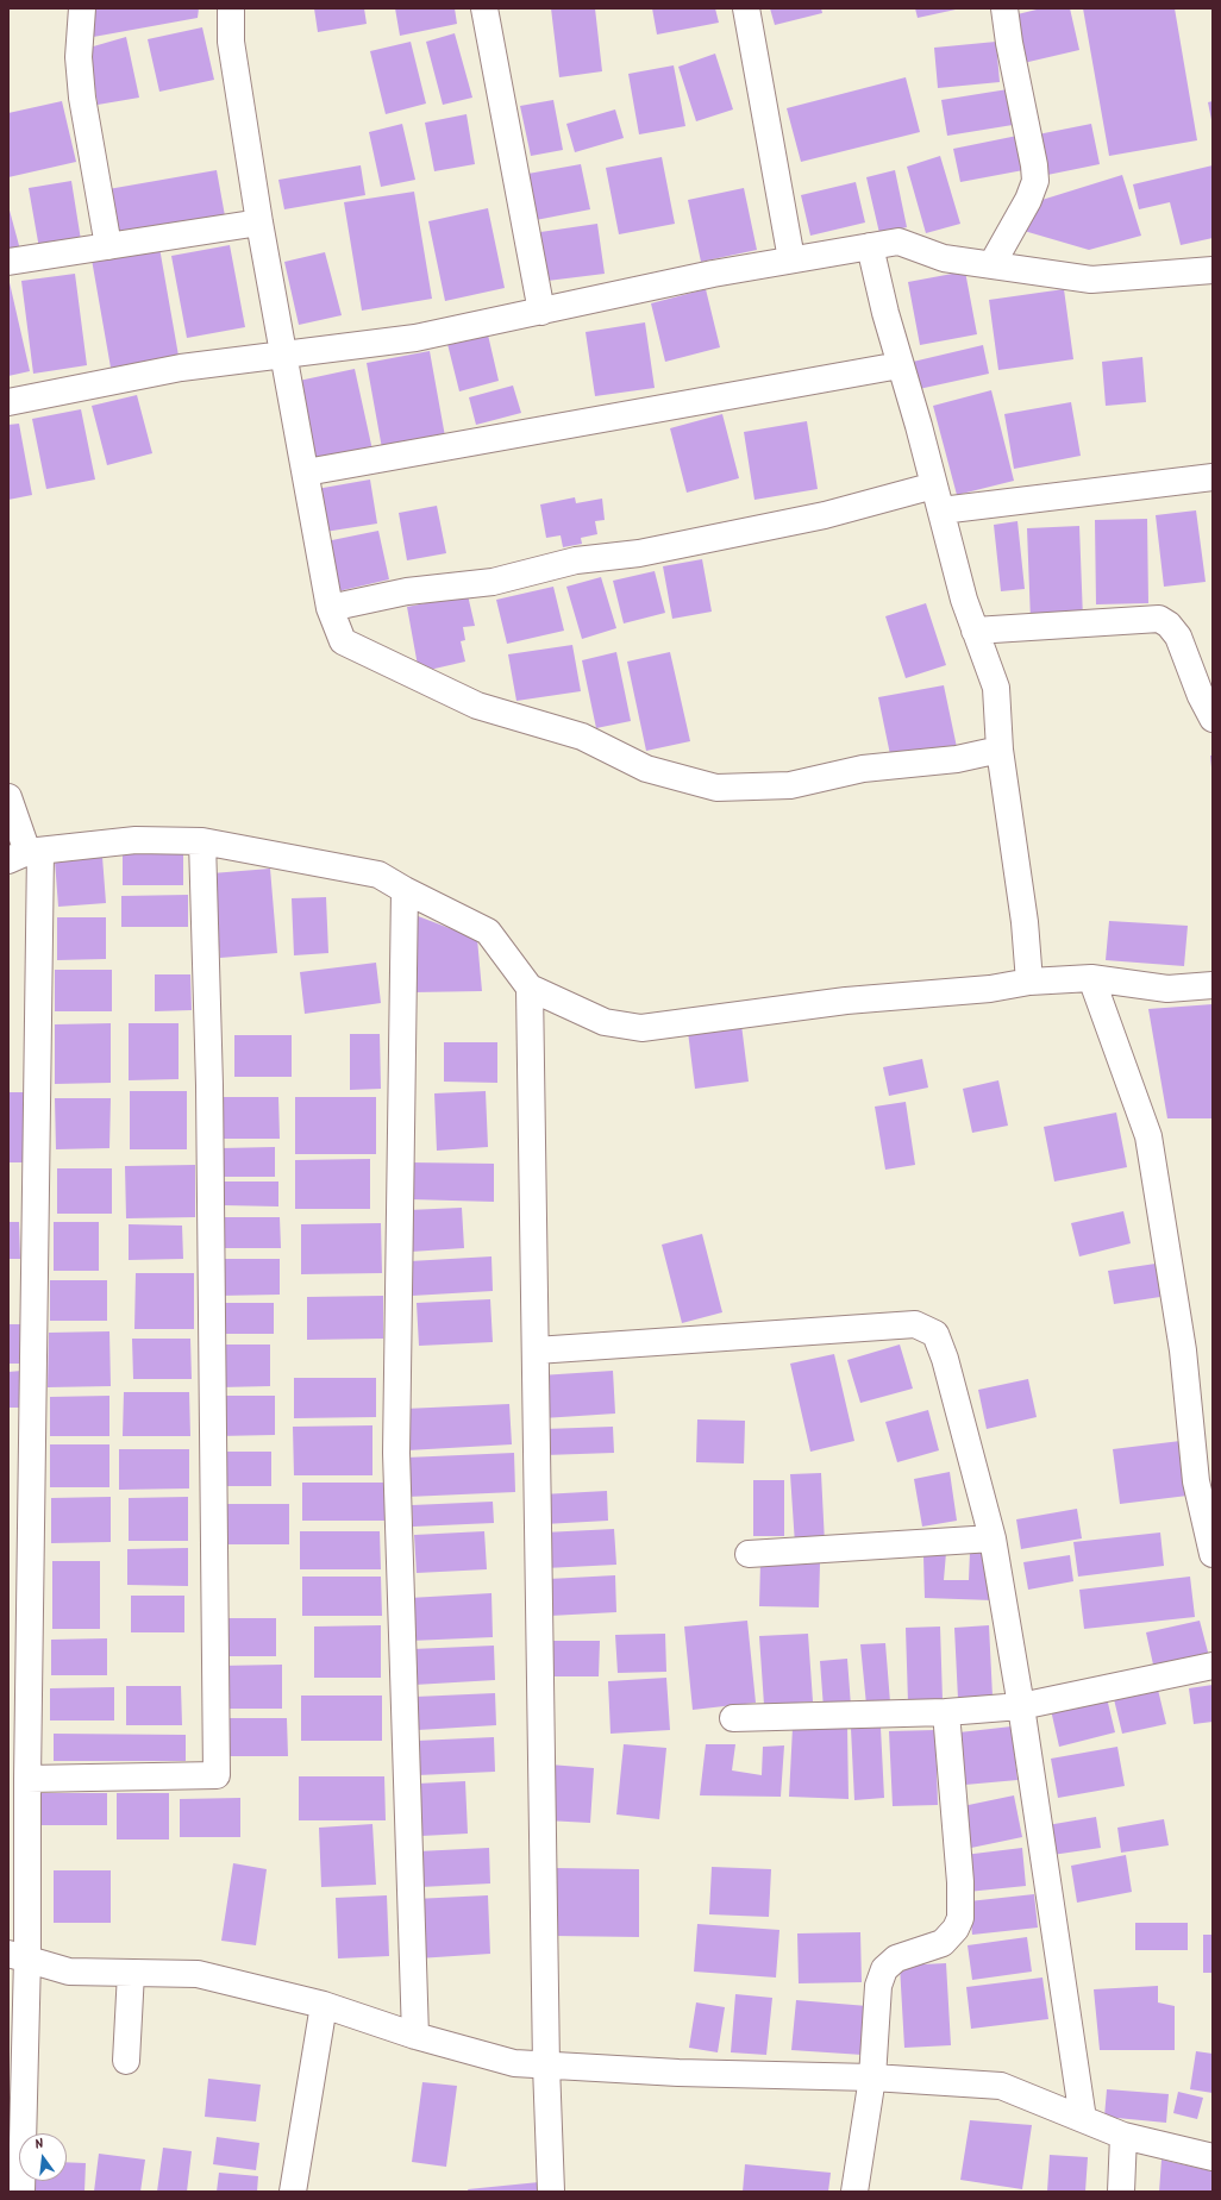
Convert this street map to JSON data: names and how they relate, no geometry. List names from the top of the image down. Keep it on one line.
{"north":"top"}
